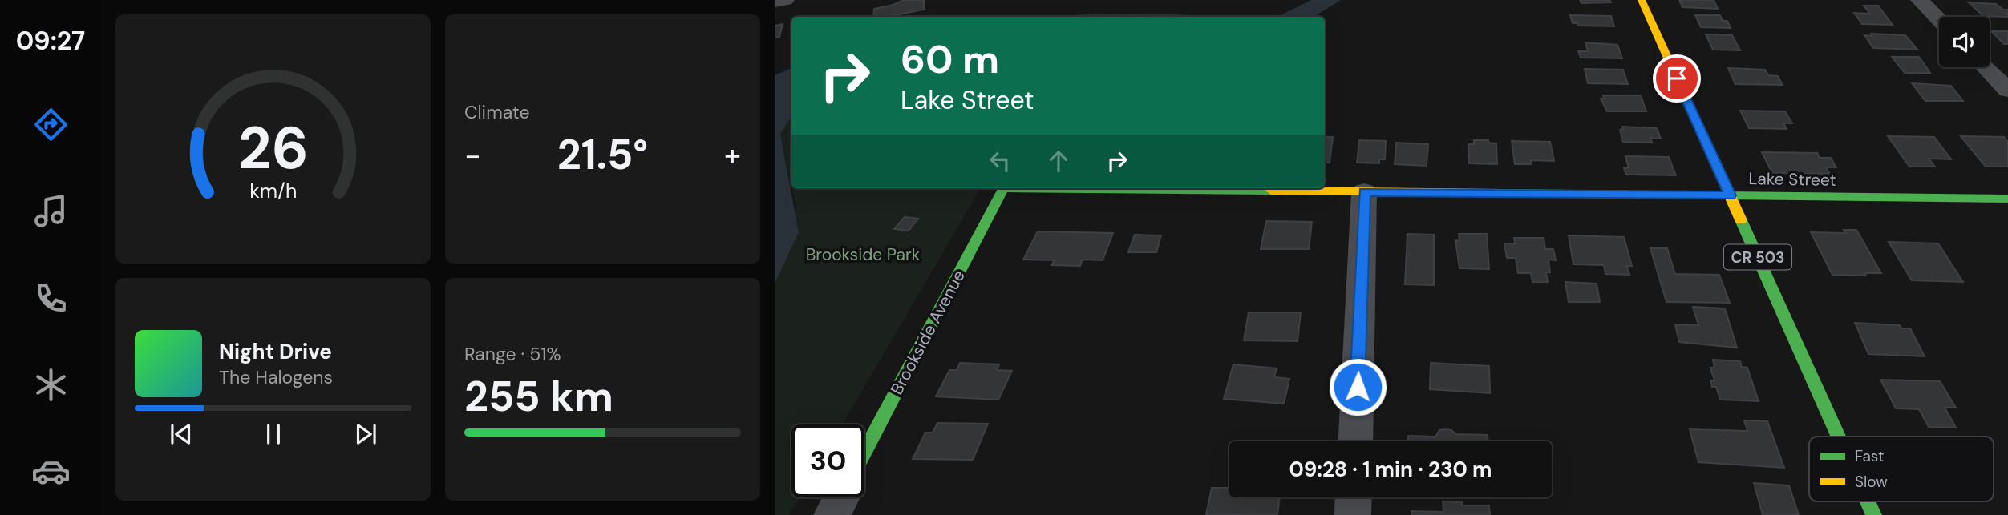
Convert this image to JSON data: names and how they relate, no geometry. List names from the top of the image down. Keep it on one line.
{"streets":{"street":["Lake Street","CR 503","Brookside Avenue"]},"crossings":[["Lake Street","CR 503"],["Lake Street","Brookside Avenue"]],"parks":["Brookside Park"],"legend":["Fast","Slow"],"page":{"tabs":"09:27","tile":["Climate",["Range · 51%","255 km"]],"turn":["60 m","Lake Street"],"heat":["−","21.5°","+"],"song":["Night Drive","The Halogens"],"limit":"30","trip":"09:28 · 1 min · 230 m","gauge":["26","km/h"]}}
